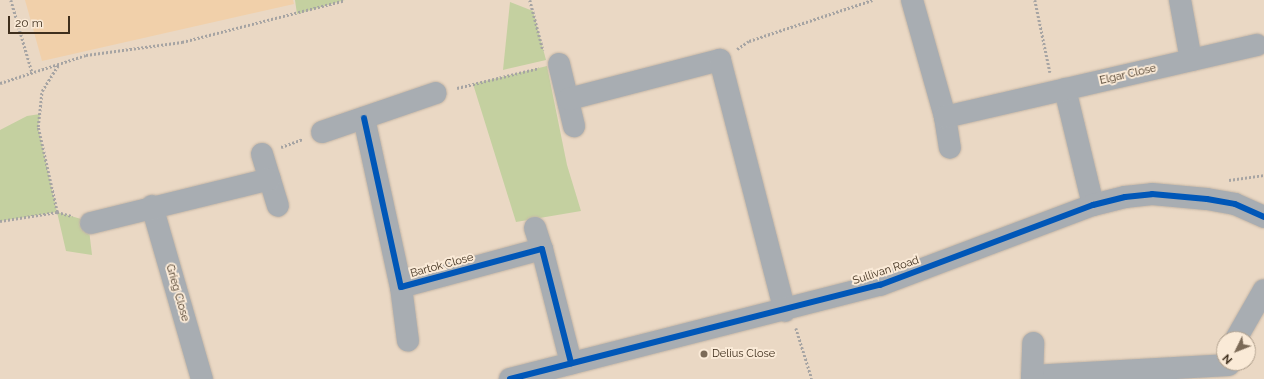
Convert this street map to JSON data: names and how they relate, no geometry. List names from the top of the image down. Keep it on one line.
{"streets":{"street":["Elgar Close","Bartok Close","Sullivan Road","Grieg Close"]},"places":["Delius Close"],"scale_bar":"20 m","north":"bottom left"}
